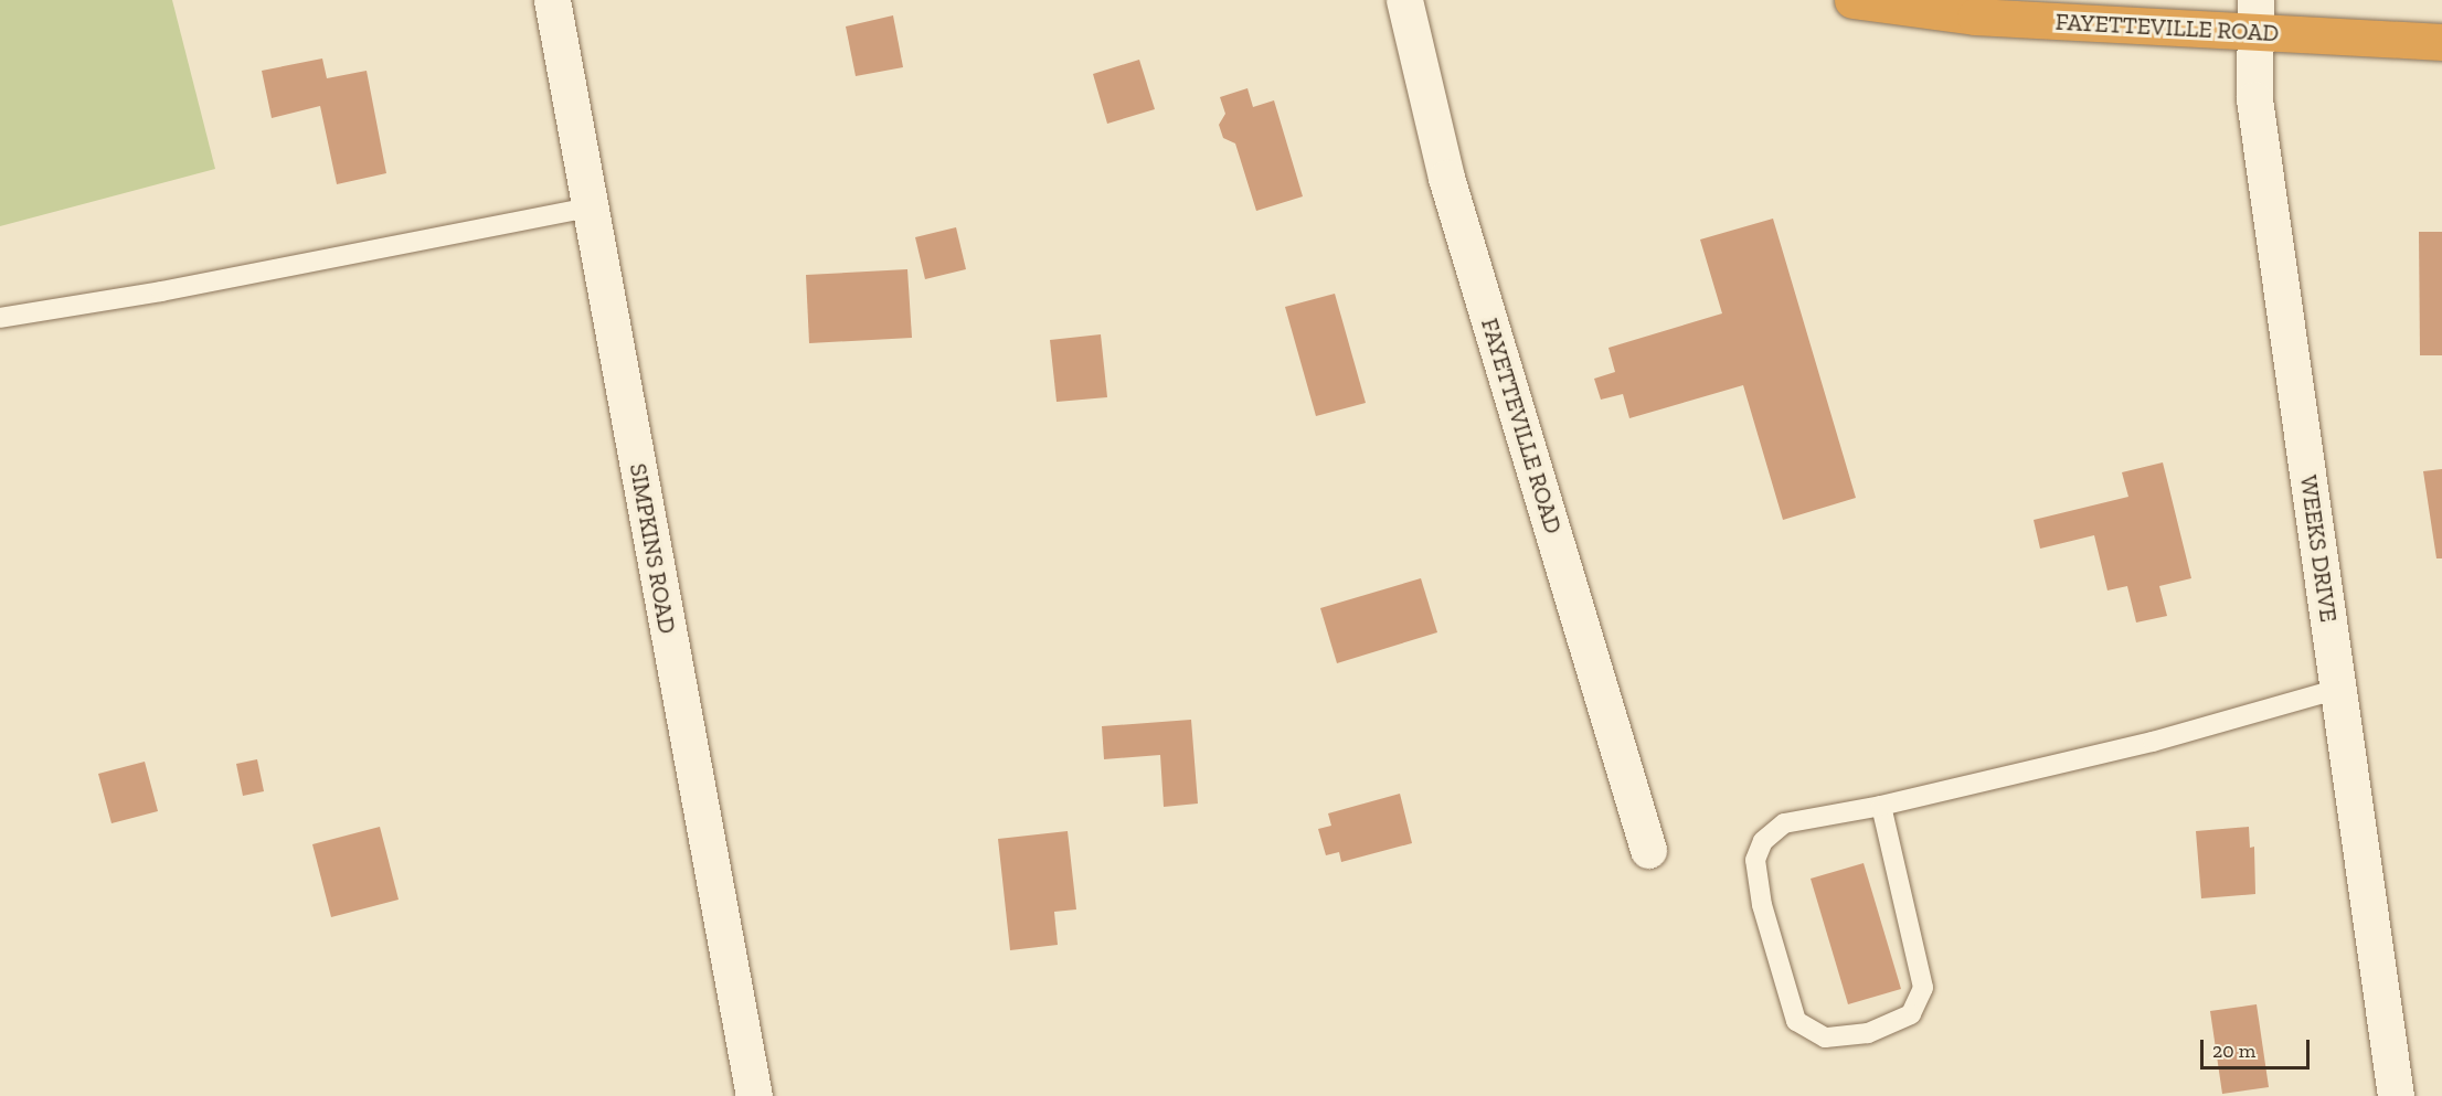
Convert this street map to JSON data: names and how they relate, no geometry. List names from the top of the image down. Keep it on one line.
{"streets":{"highway":["FAYETTEVILLE ROAD"],"street":["SIMPKINS ROAD","WEEKS DRIVE"]},"crossings":[["FAYETTEVILLE ROAD","WEEKS DRIVE"]],"scale_bar":"20 m"}
